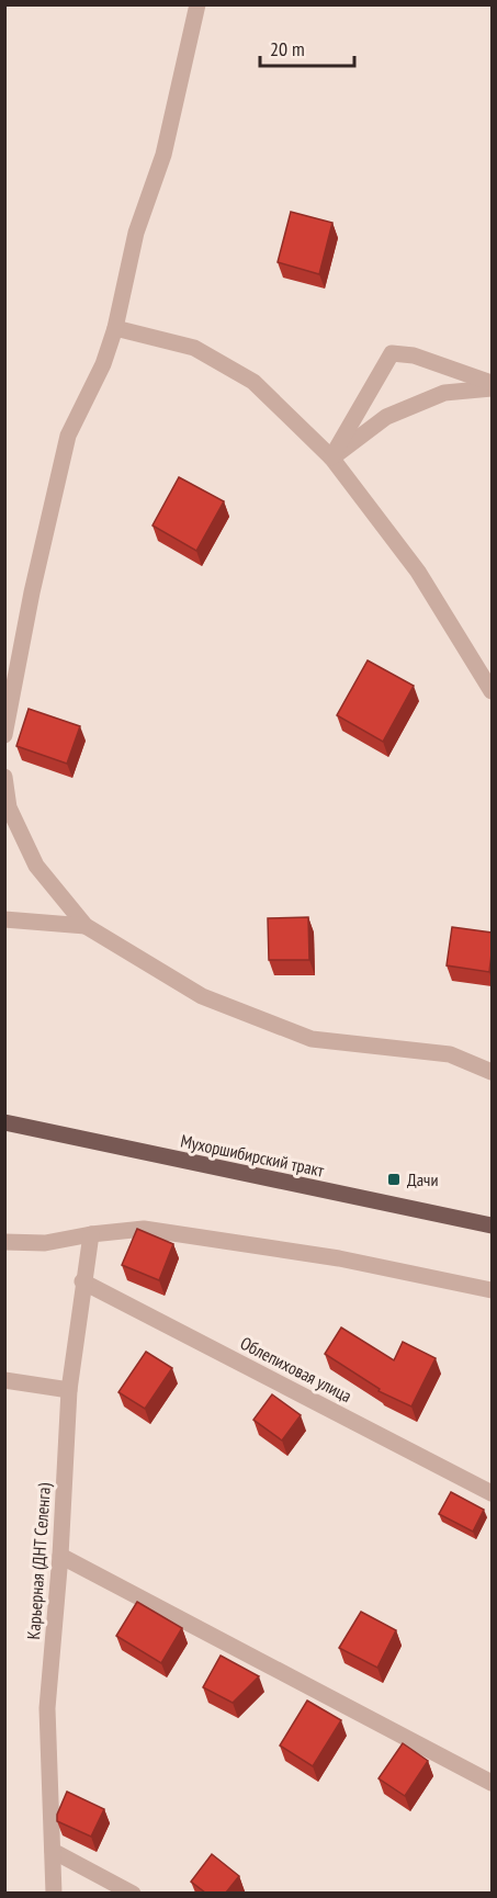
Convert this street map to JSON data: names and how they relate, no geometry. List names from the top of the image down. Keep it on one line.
{"streets":{"main road":["Мухоршибирский тракт"],"street":["Облепиховая улица","Карьерная (ДНТ Селенга)"]},"crossings":[["Облепиховая улица","Карьерная (ДНТ Селенга)"]],"places":{"transit":["Дачи"]},"scale_bar":"20 m"}
